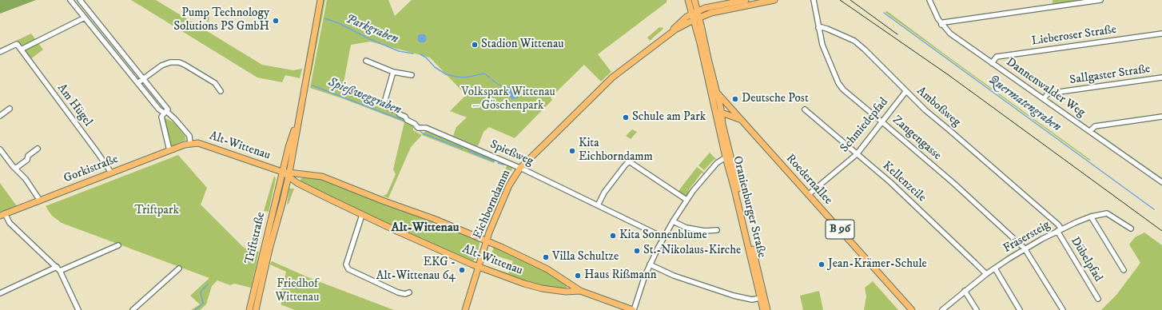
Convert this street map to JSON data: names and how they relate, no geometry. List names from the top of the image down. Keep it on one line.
{"streets":{"main road":["Alt-Wittenau","Gorkistraße","Roedernallee","Eichborndamm","Oranienburger Straße","B 96","Triftstraße"],"street":["Lieberoser Straße","Sallgaster Straße","Dannenwalder Weg","Am Hügel","Amboßweg","Schmiedepfad","Zangengasse","Spießweg","Kellenzeile","Fräsersteig","Dübelpfad"]},"crossings":[["Lieberoser Straße","Dannenwalder Weg"],["Sallgaster Straße","Dannenwalder Weg"],["Am Hügel","Gorkistraße"],["Amboßweg","Schmiedepfad"],["Amboßweg","Zangengasse"],["Amboßweg","Fräsersteig"],["Amboßweg","Dübelpfad"],["Schmiedepfad","Zangengasse"],["Schmiedepfad","Roedernallee"],["Schmiedepfad","Kellenzeile"],["Zangengasse","Fräsersteig"],["Alt-Wittenau","Gorkistraße"],["Alt-Wittenau","Eichborndamm"],["Alt-Wittenau","Triftstraße"],["Spießweg","Eichborndamm"],["Roedernallee","Oranienburger Straße"],["Roedernallee","B 96"],["Kellenzeile","Fräsersteig"],["Eichborndamm","Oranienburger Straße"],["Oranienburger Straße","B 96"],["Fräsersteig","Dübelpfad"]],"districts":["Alt-Wittenau"],"water":["Parkgraben","Spießweggraben","Quermatengraben"],"parks":["Volkspark Wittenau – Göschenpark","Triftpark","Friedhof Wittenau"],"places":["Pump Technology Solutions PS GmbH","Stadion Wittenau","Deutsche Post","Schule am Park","Kita Eichborndamm","Kita Sonnenblume","St.-Nikolaus-Kirche","Villa Schultze","Jean-Krämer-Schule","EKG - Alt-Wittenau 64","Haus Rißmann"]}
